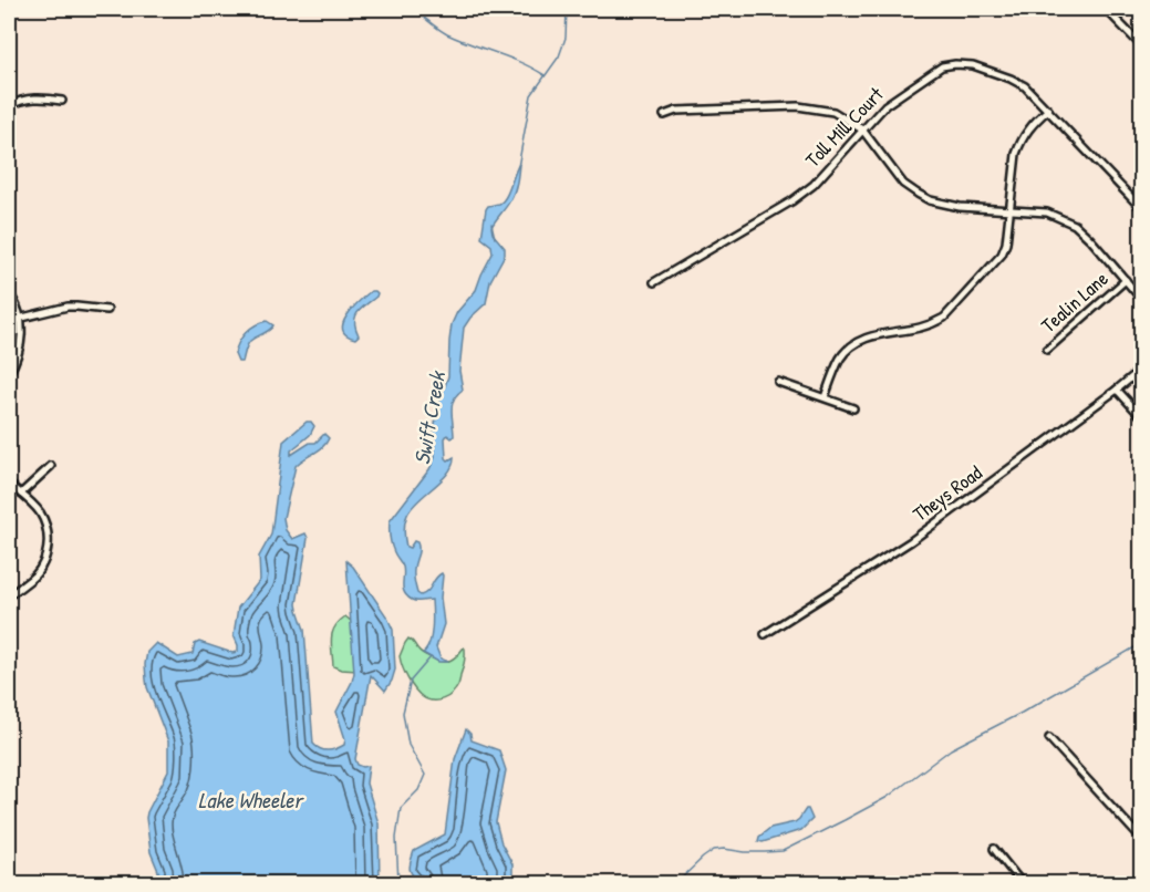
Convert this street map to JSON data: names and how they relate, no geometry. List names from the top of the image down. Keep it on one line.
{"streets":{"street":["Toll Mill Court","Tealin Lane","Theys Road"]},"water":["Swift Creek","Lake Wheeler"]}
